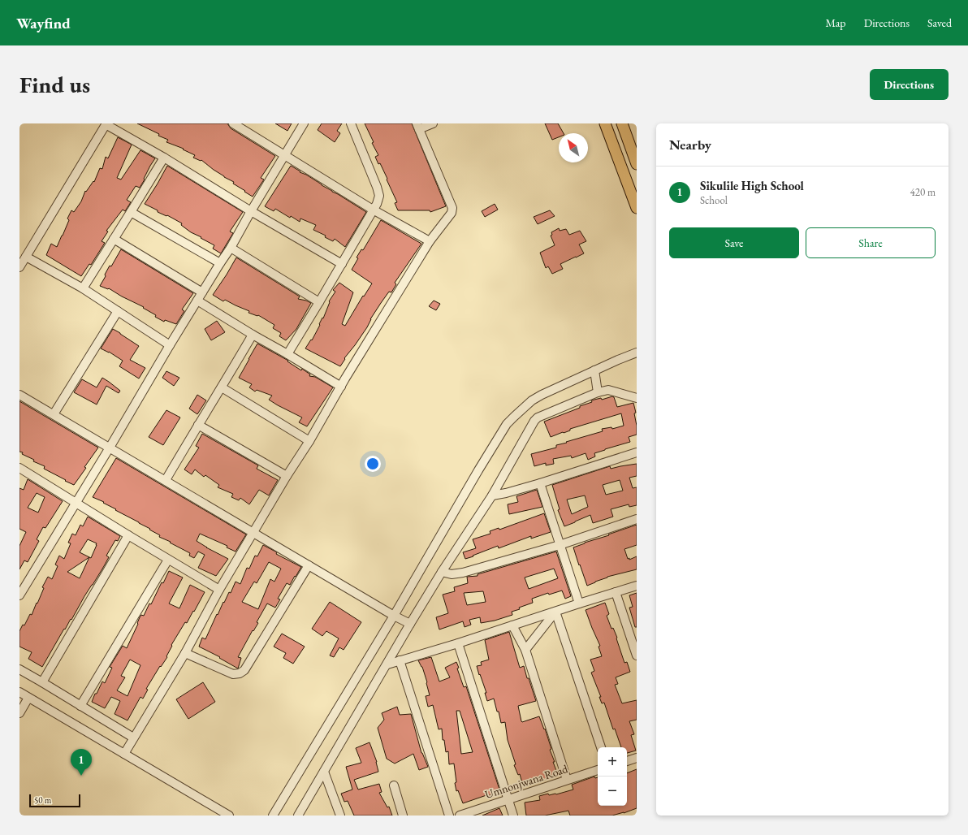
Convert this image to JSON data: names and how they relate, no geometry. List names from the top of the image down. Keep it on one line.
{"streets":{"street":["Umnonjwana Road"]},"scale_bar":"50 m","north":"top left","page":{"header":"Wayfind","nav":["Map","Directions","Saved"],"buttons":["Directions",["Save","Share"]],"title":"Find us","heading":"Nearby","list":[{"mark":"1","name":"Sikulile High School","note":"School","value":"420 m"}],"map_buttons":["+","−"],"pins":"1","scale":"50 m"}}
